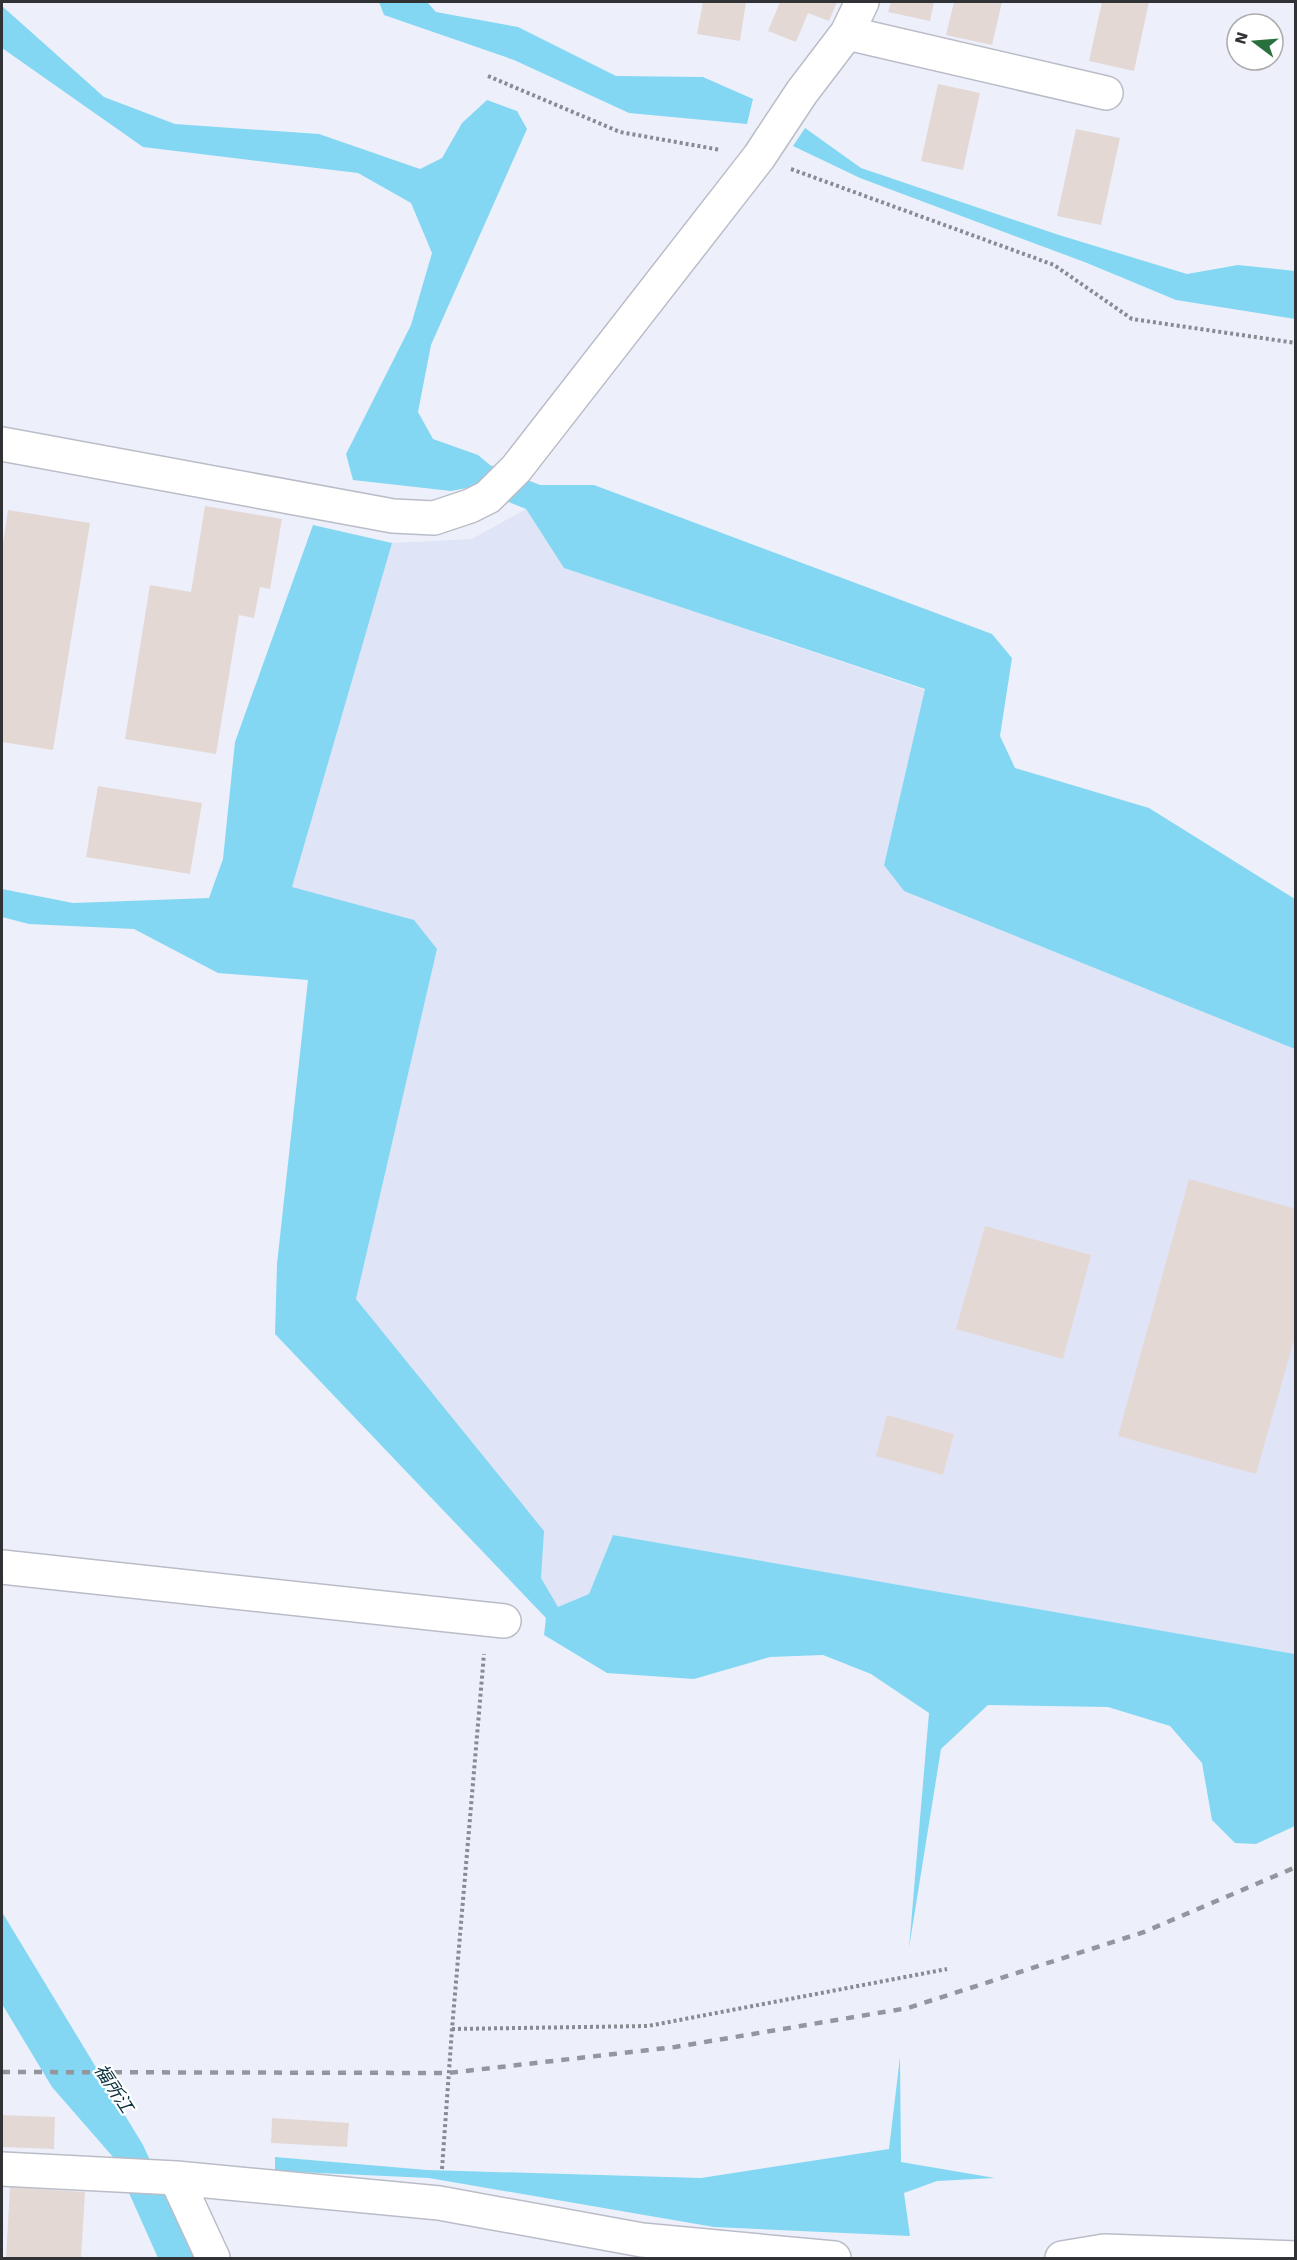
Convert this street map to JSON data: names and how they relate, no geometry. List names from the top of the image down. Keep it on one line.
{"water":["福所江"],"north":"left"}
